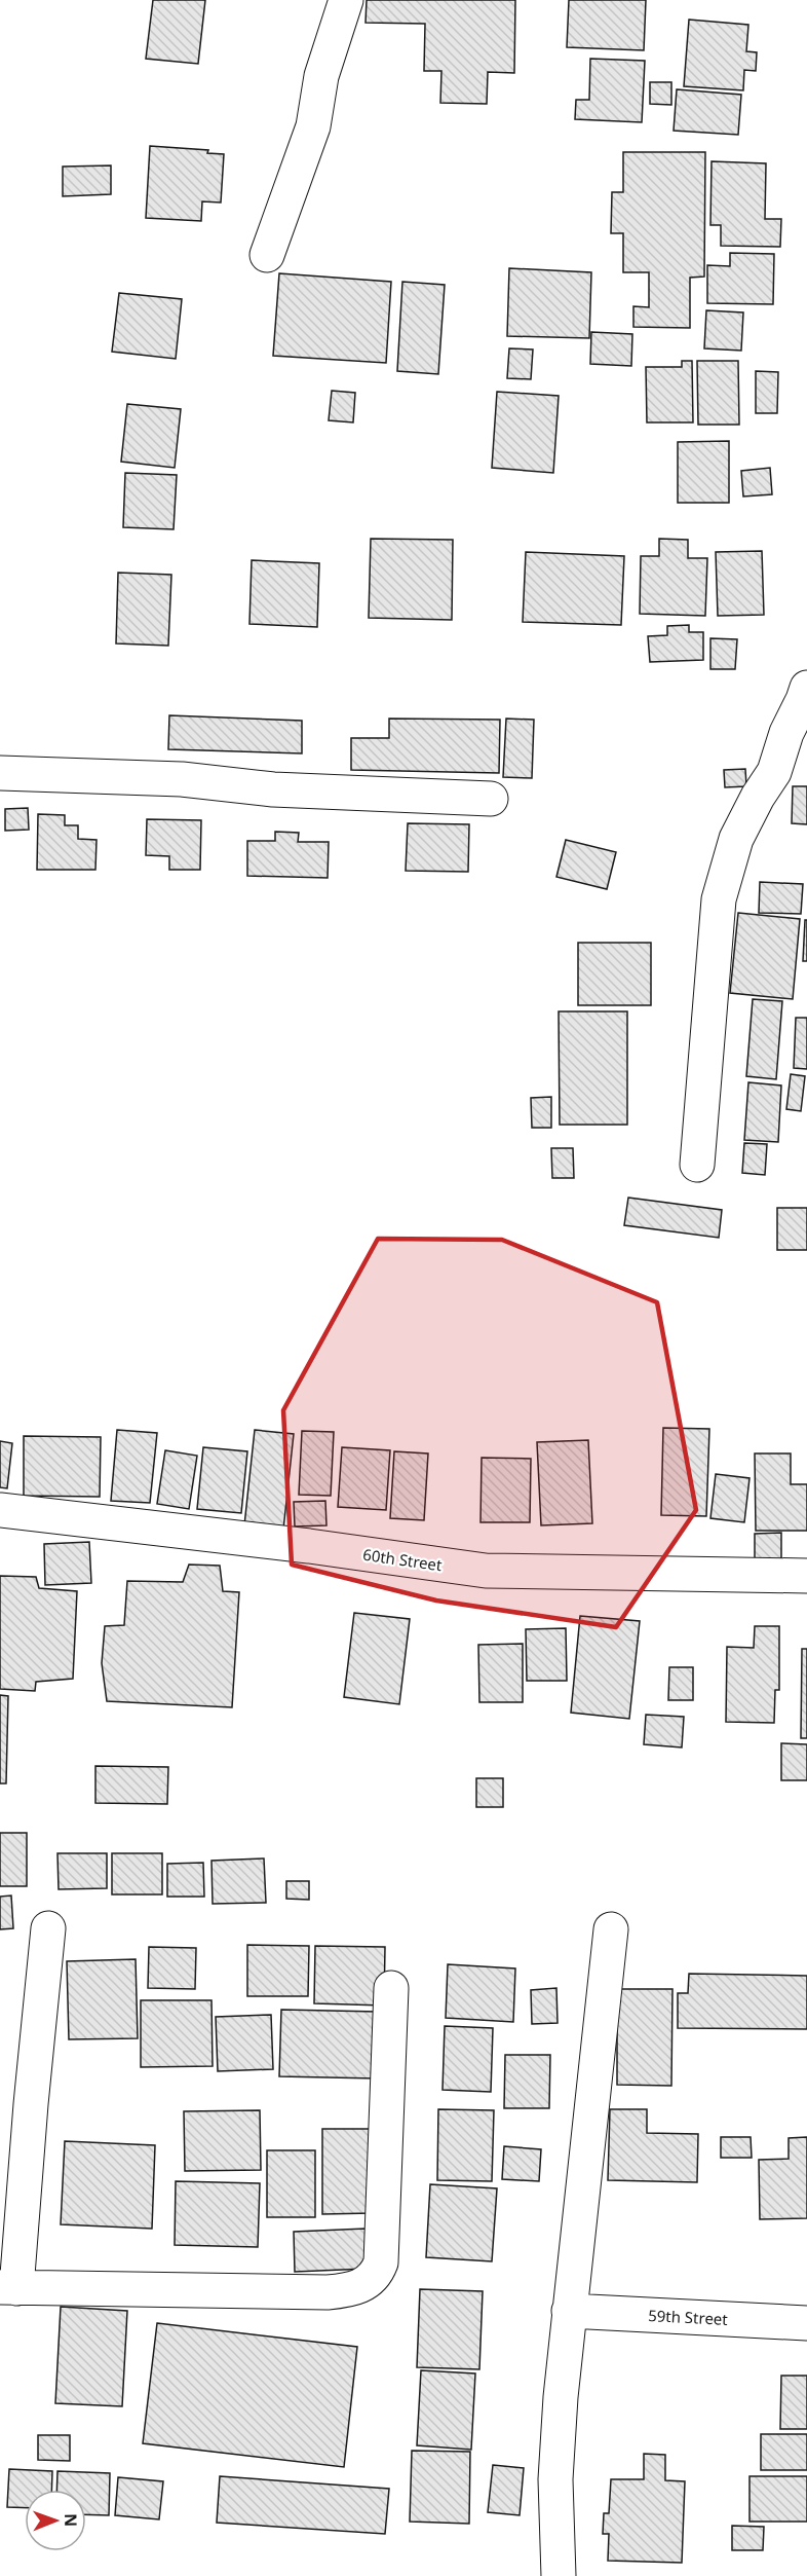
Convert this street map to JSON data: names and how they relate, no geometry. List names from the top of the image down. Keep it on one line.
{"streets":{"street":["60th Street","59th Street"]},"north":"right"}
